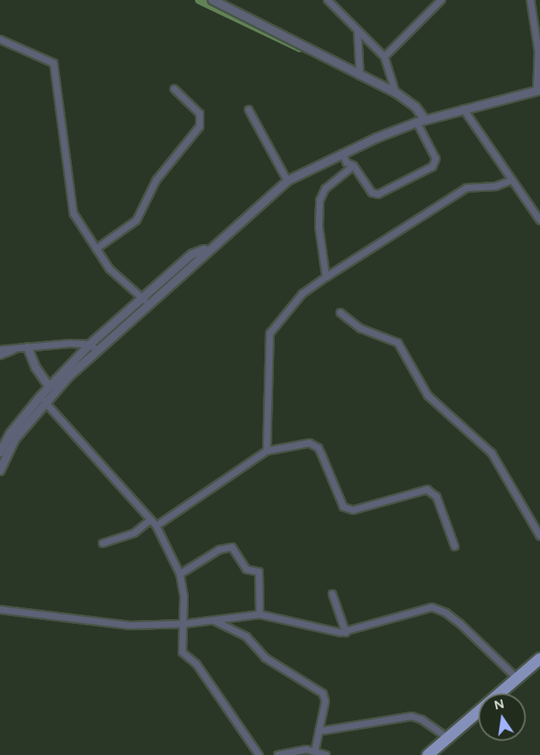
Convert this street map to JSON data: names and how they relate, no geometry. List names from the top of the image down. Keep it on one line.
{"north":"top"}
